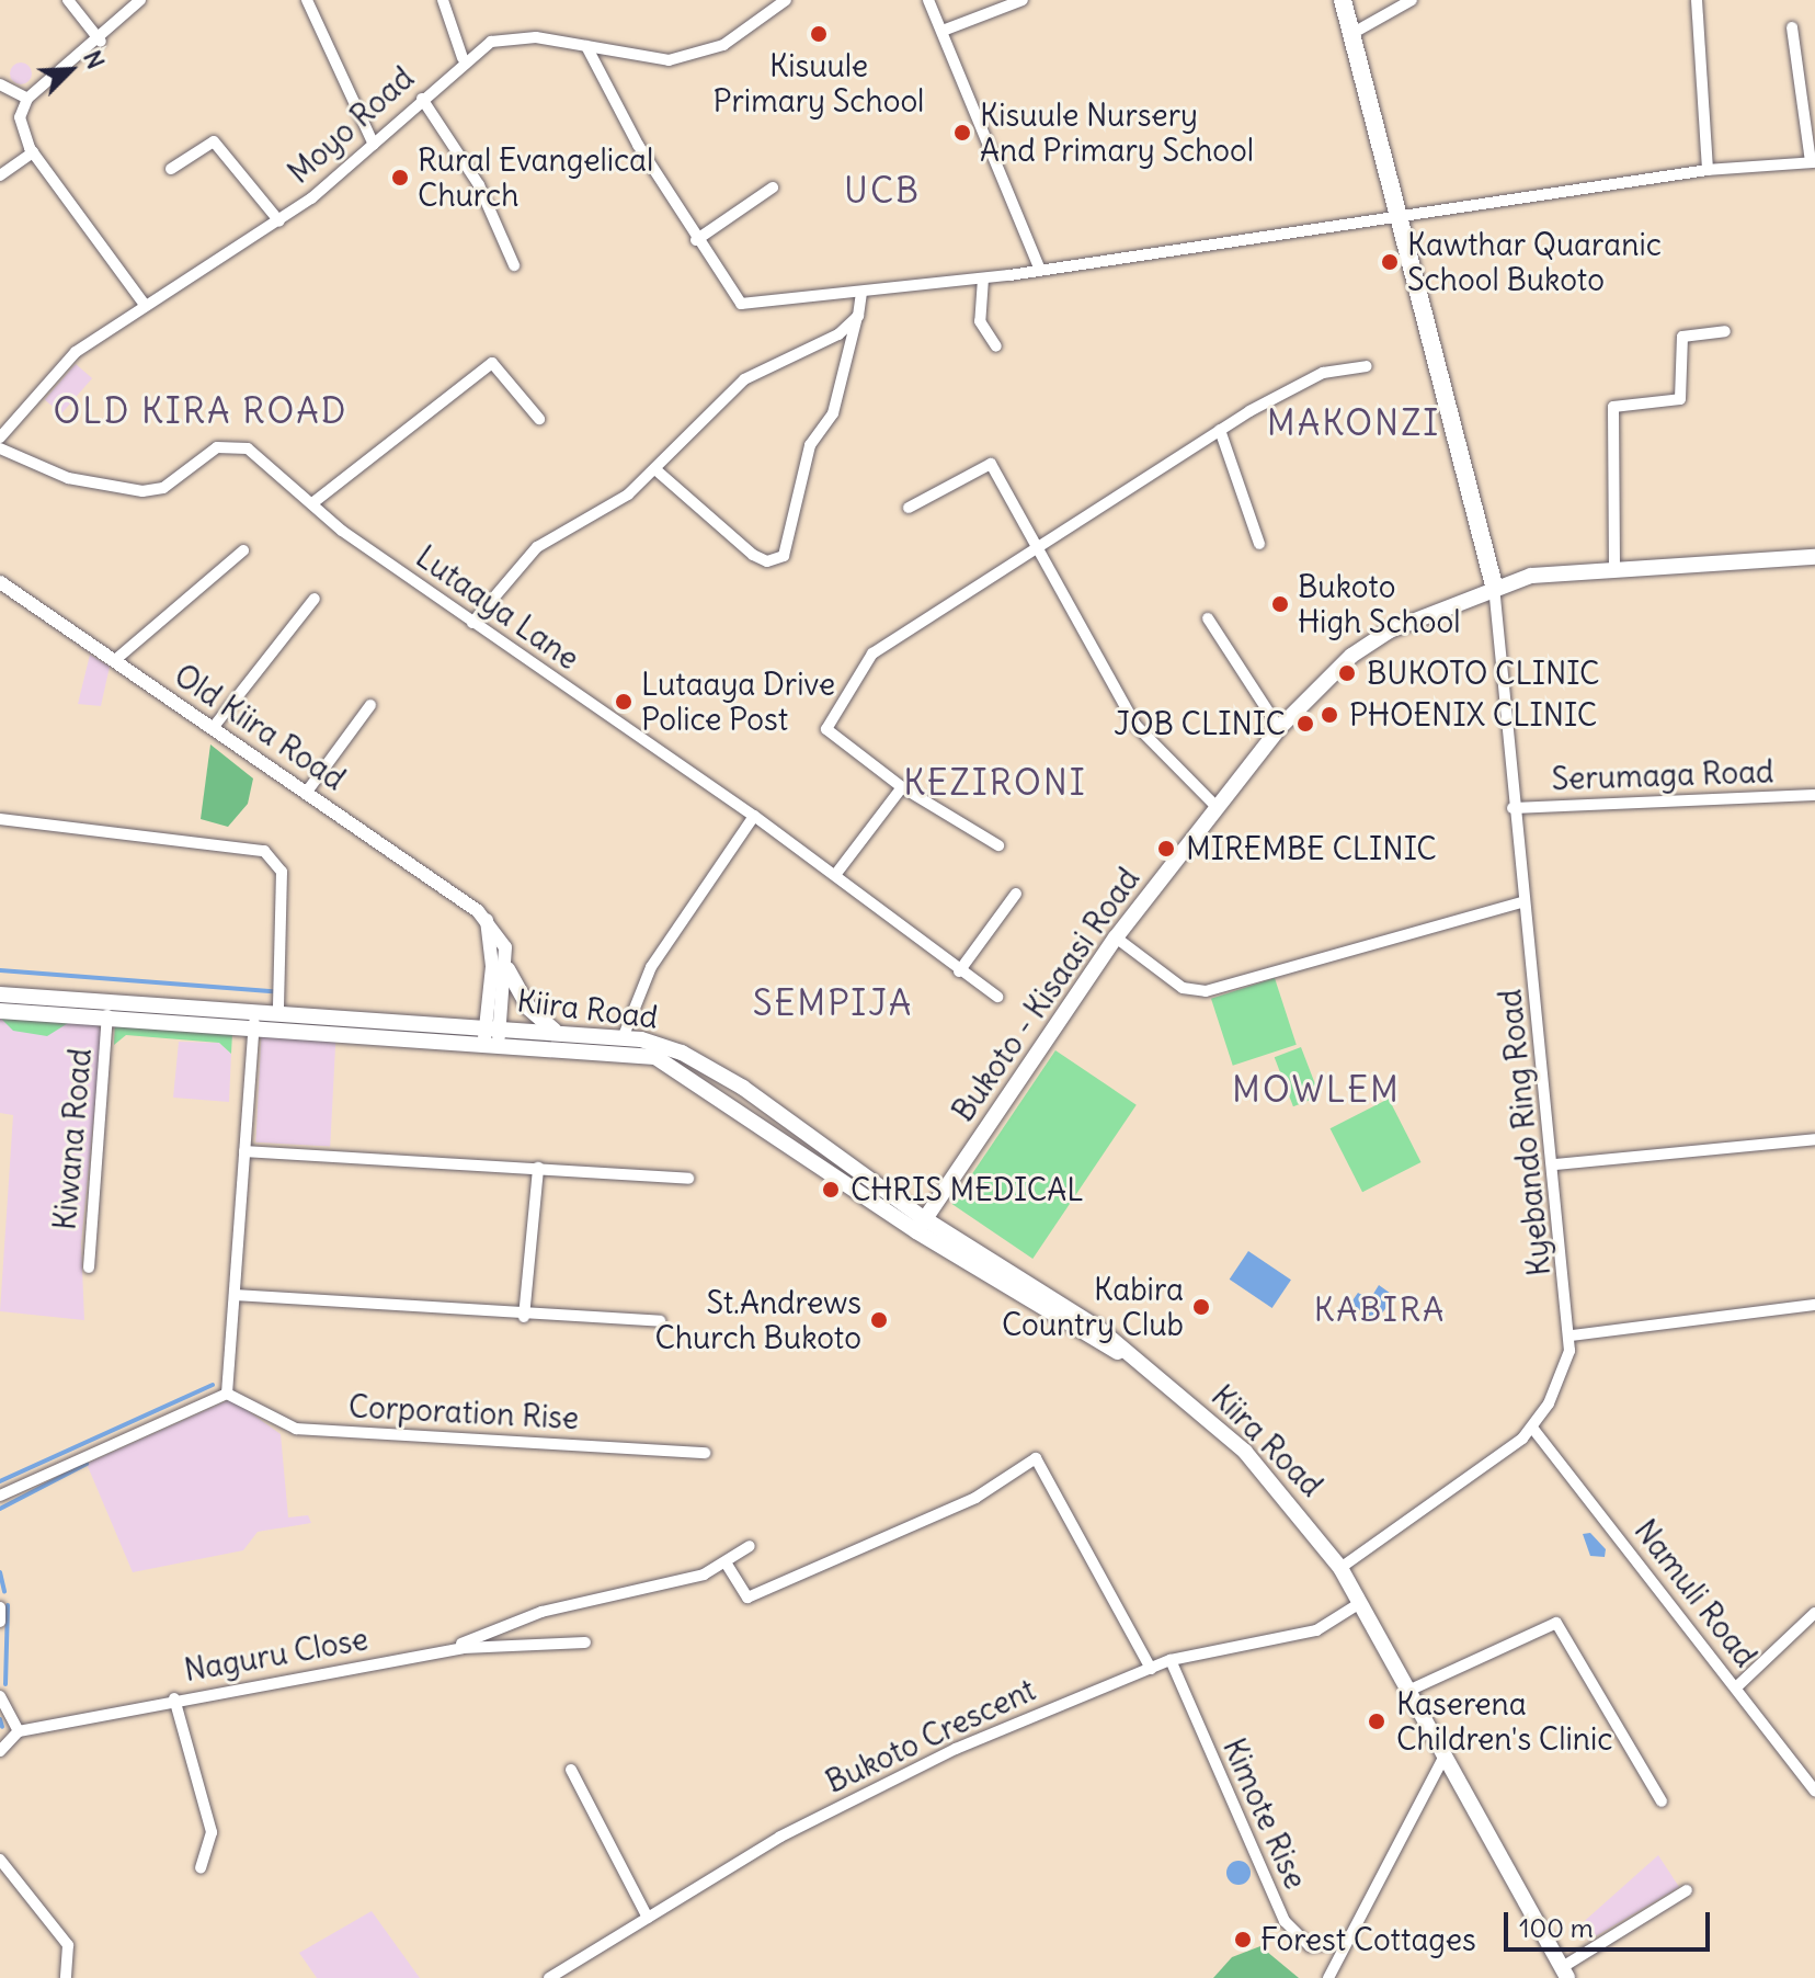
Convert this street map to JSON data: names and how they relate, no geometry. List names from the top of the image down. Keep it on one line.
{"streets":{"main road":["Bukoto - Kisaasi Road","Kiira Road"],"street":["Moyo Road","Lutaaya Lane","Old Kiira Road","Serumaga Road","Kyebando Ring Road","Kiwana Road","Corporation Rise","Namuli Road","Naguru Close","Bukoto Crescent","Kimote Rise"]},"crossings":[["Old Kiira Road","Kiira Road"],["Serumaga Road","Kyebando Ring Road"],["Bukoto - Kisaasi Road","Kiira Road"],["Bukoto - Kisaasi Road","Kyebando Ring Road"],["Kiira Road","Kiwana Road"],["Kiira Road","Bukoto Crescent"],["Kyebando Ring Road","Namuli Road"],["Bukoto Crescent","Kimote Rise"]],"districts":["UCB","OLD KIRA ROAD","MAKONZI","KEZIRONI","SEMPIJA","MOWLEM","KABIRA"],"places":["Kisuule Primary School","Kisuule Nursery And Primary School","Rural Evangelical Church","Kawthar Quaranic School Bukoto","Bukoto High School","BUKOTO CLINIC","Lutaaya Drive Police Post","PHOENIX CLINIC","JOB CLINIC","MIREMBE CLINIC","CHRIS MEDICAL","Kabira Country Club","St.Andrews Church Bukoto","Kaserena Children's Clinic","Forest Cottages"],"scale_bar":"100 m","north":"top right"}
